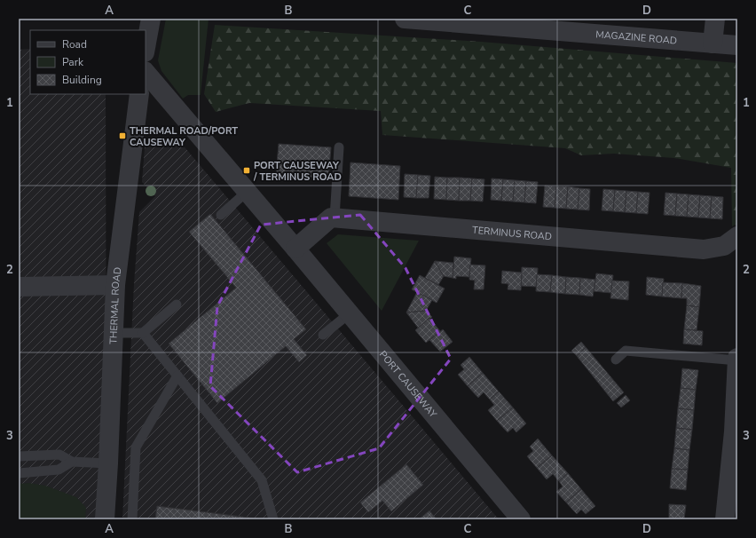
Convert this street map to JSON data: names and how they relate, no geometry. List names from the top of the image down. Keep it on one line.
{"streets":{"street":["MAGAZINE ROAD","TERMINUS ROAD","THERMAL ROAD","PORT CAUSEWAY"]},"places":{"transit":["THERMAL ROAD/PORT CAUSEWAY","PORT CAUSEWAY / TERMINUS ROAD"]},"legend":["Road","Park","Building"],"grid":{"columns":["A","B","C","D"],"rows":["1","2","3"]}}
